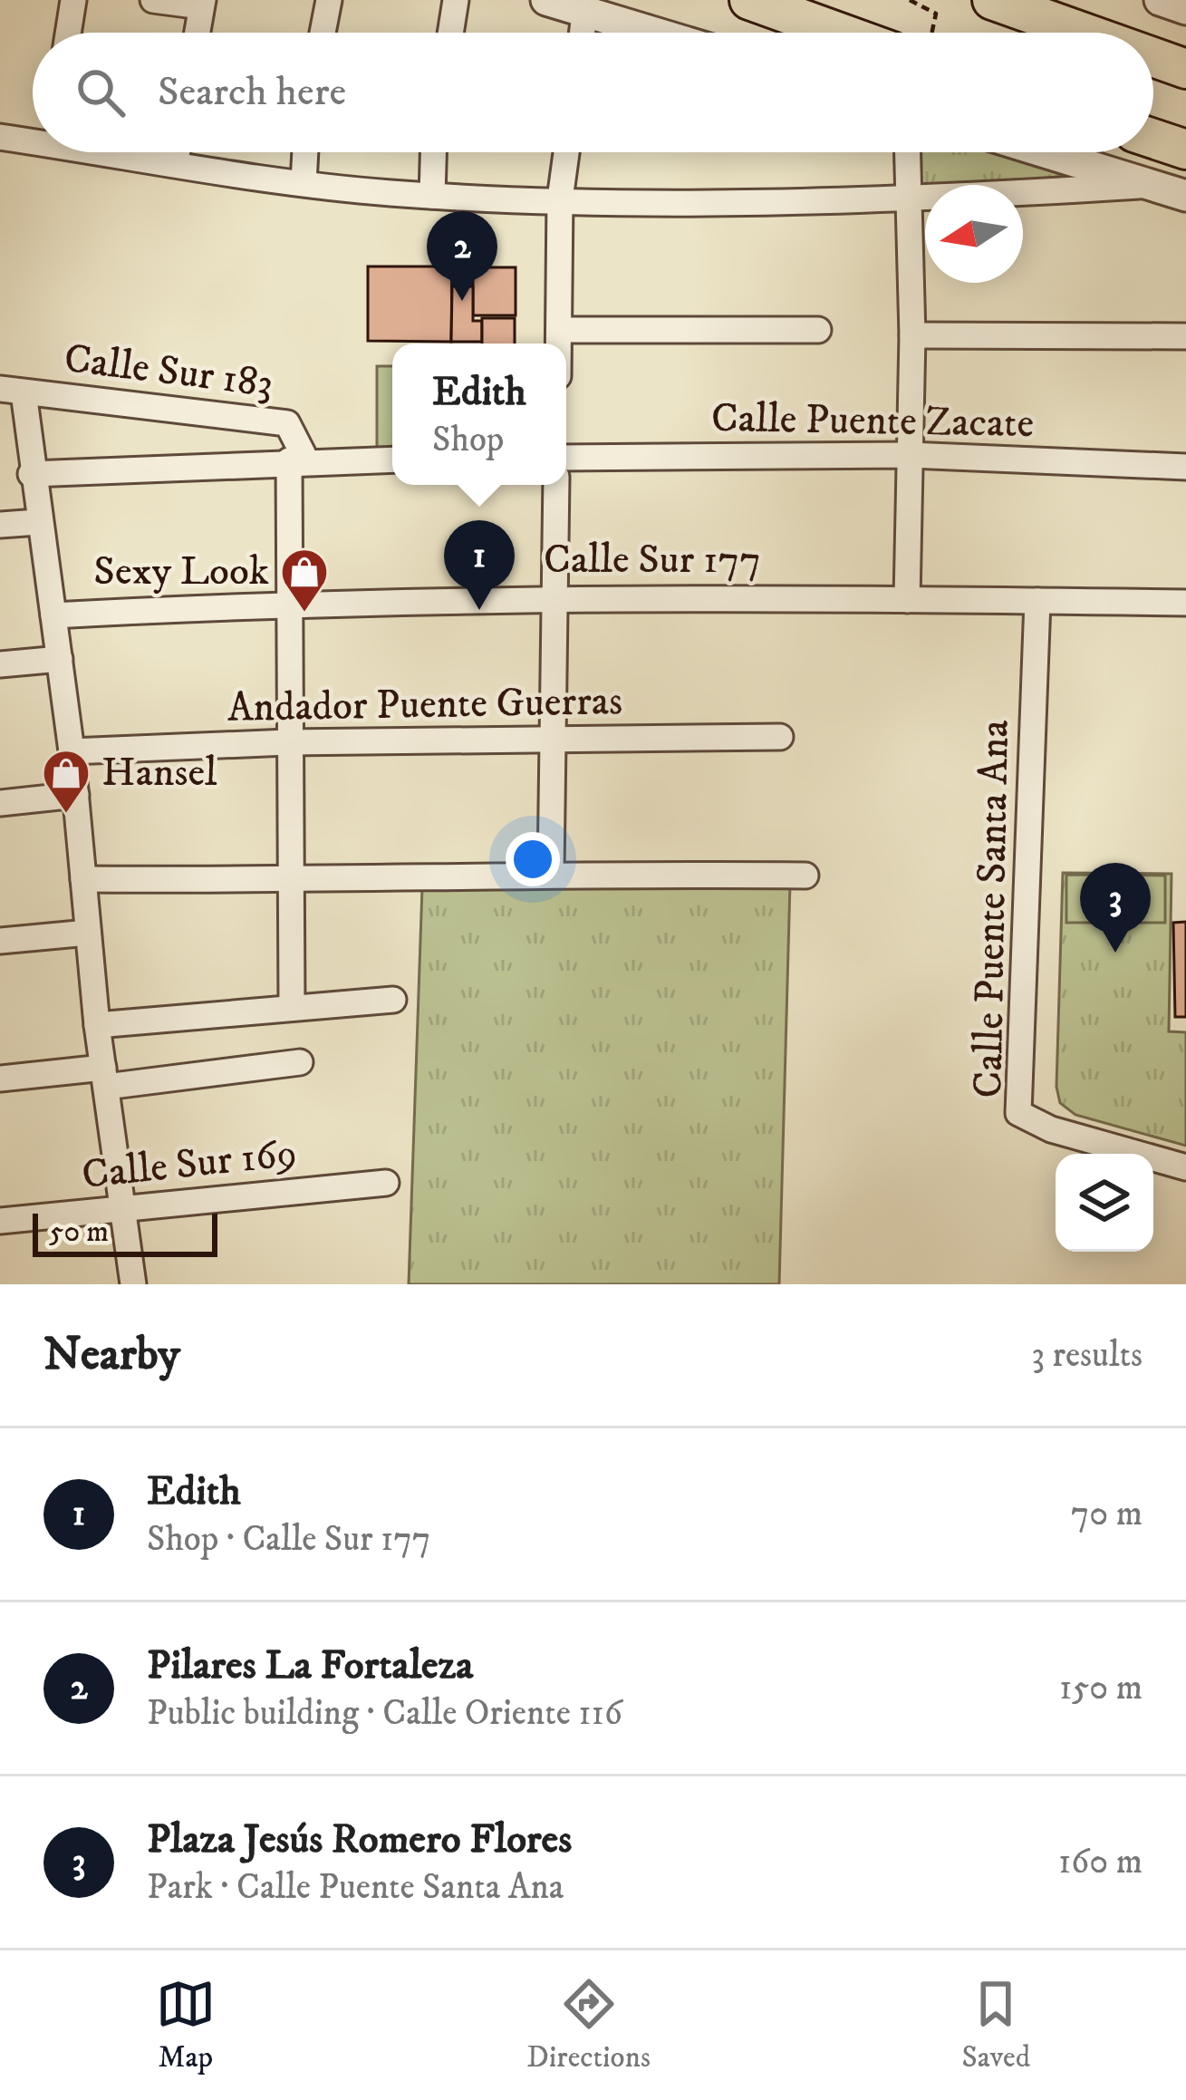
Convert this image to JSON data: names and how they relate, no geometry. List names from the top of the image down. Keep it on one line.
{"streets":{"street":["Calle Sur 183","Calle Puente Zacate","Calle Sur 177","Andador Puente Guerras","Calle Puente Santa Ana","Calle Sur 169"]},"crossings":[["Calle Sur 177","Calle Puente Santa Ana"]],"places":{"shop":["Sexy Look","Hansel"]},"scale_bar":"50 m","north":"left","page":{"search":"Search here","pins":["2","1","3"],"popup":["Edith","Shop"],"scale":"50 m","heading":["Nearby","3 results"],"list":[{"mark":"1","name":"Edith","note":"Shop · Calle Sur 177","value":"70 m"},{"mark":"2","name":"Pilares La Fortaleza","note":"Public building · Calle Oriente 116","value":"150 m"},{"mark":"3","name":"Plaza Jesús Romero Flores","note":"Park · Calle Puente Santa Ana","value":"160 m"}],"nav":["Map","Directions","Saved"]}}
